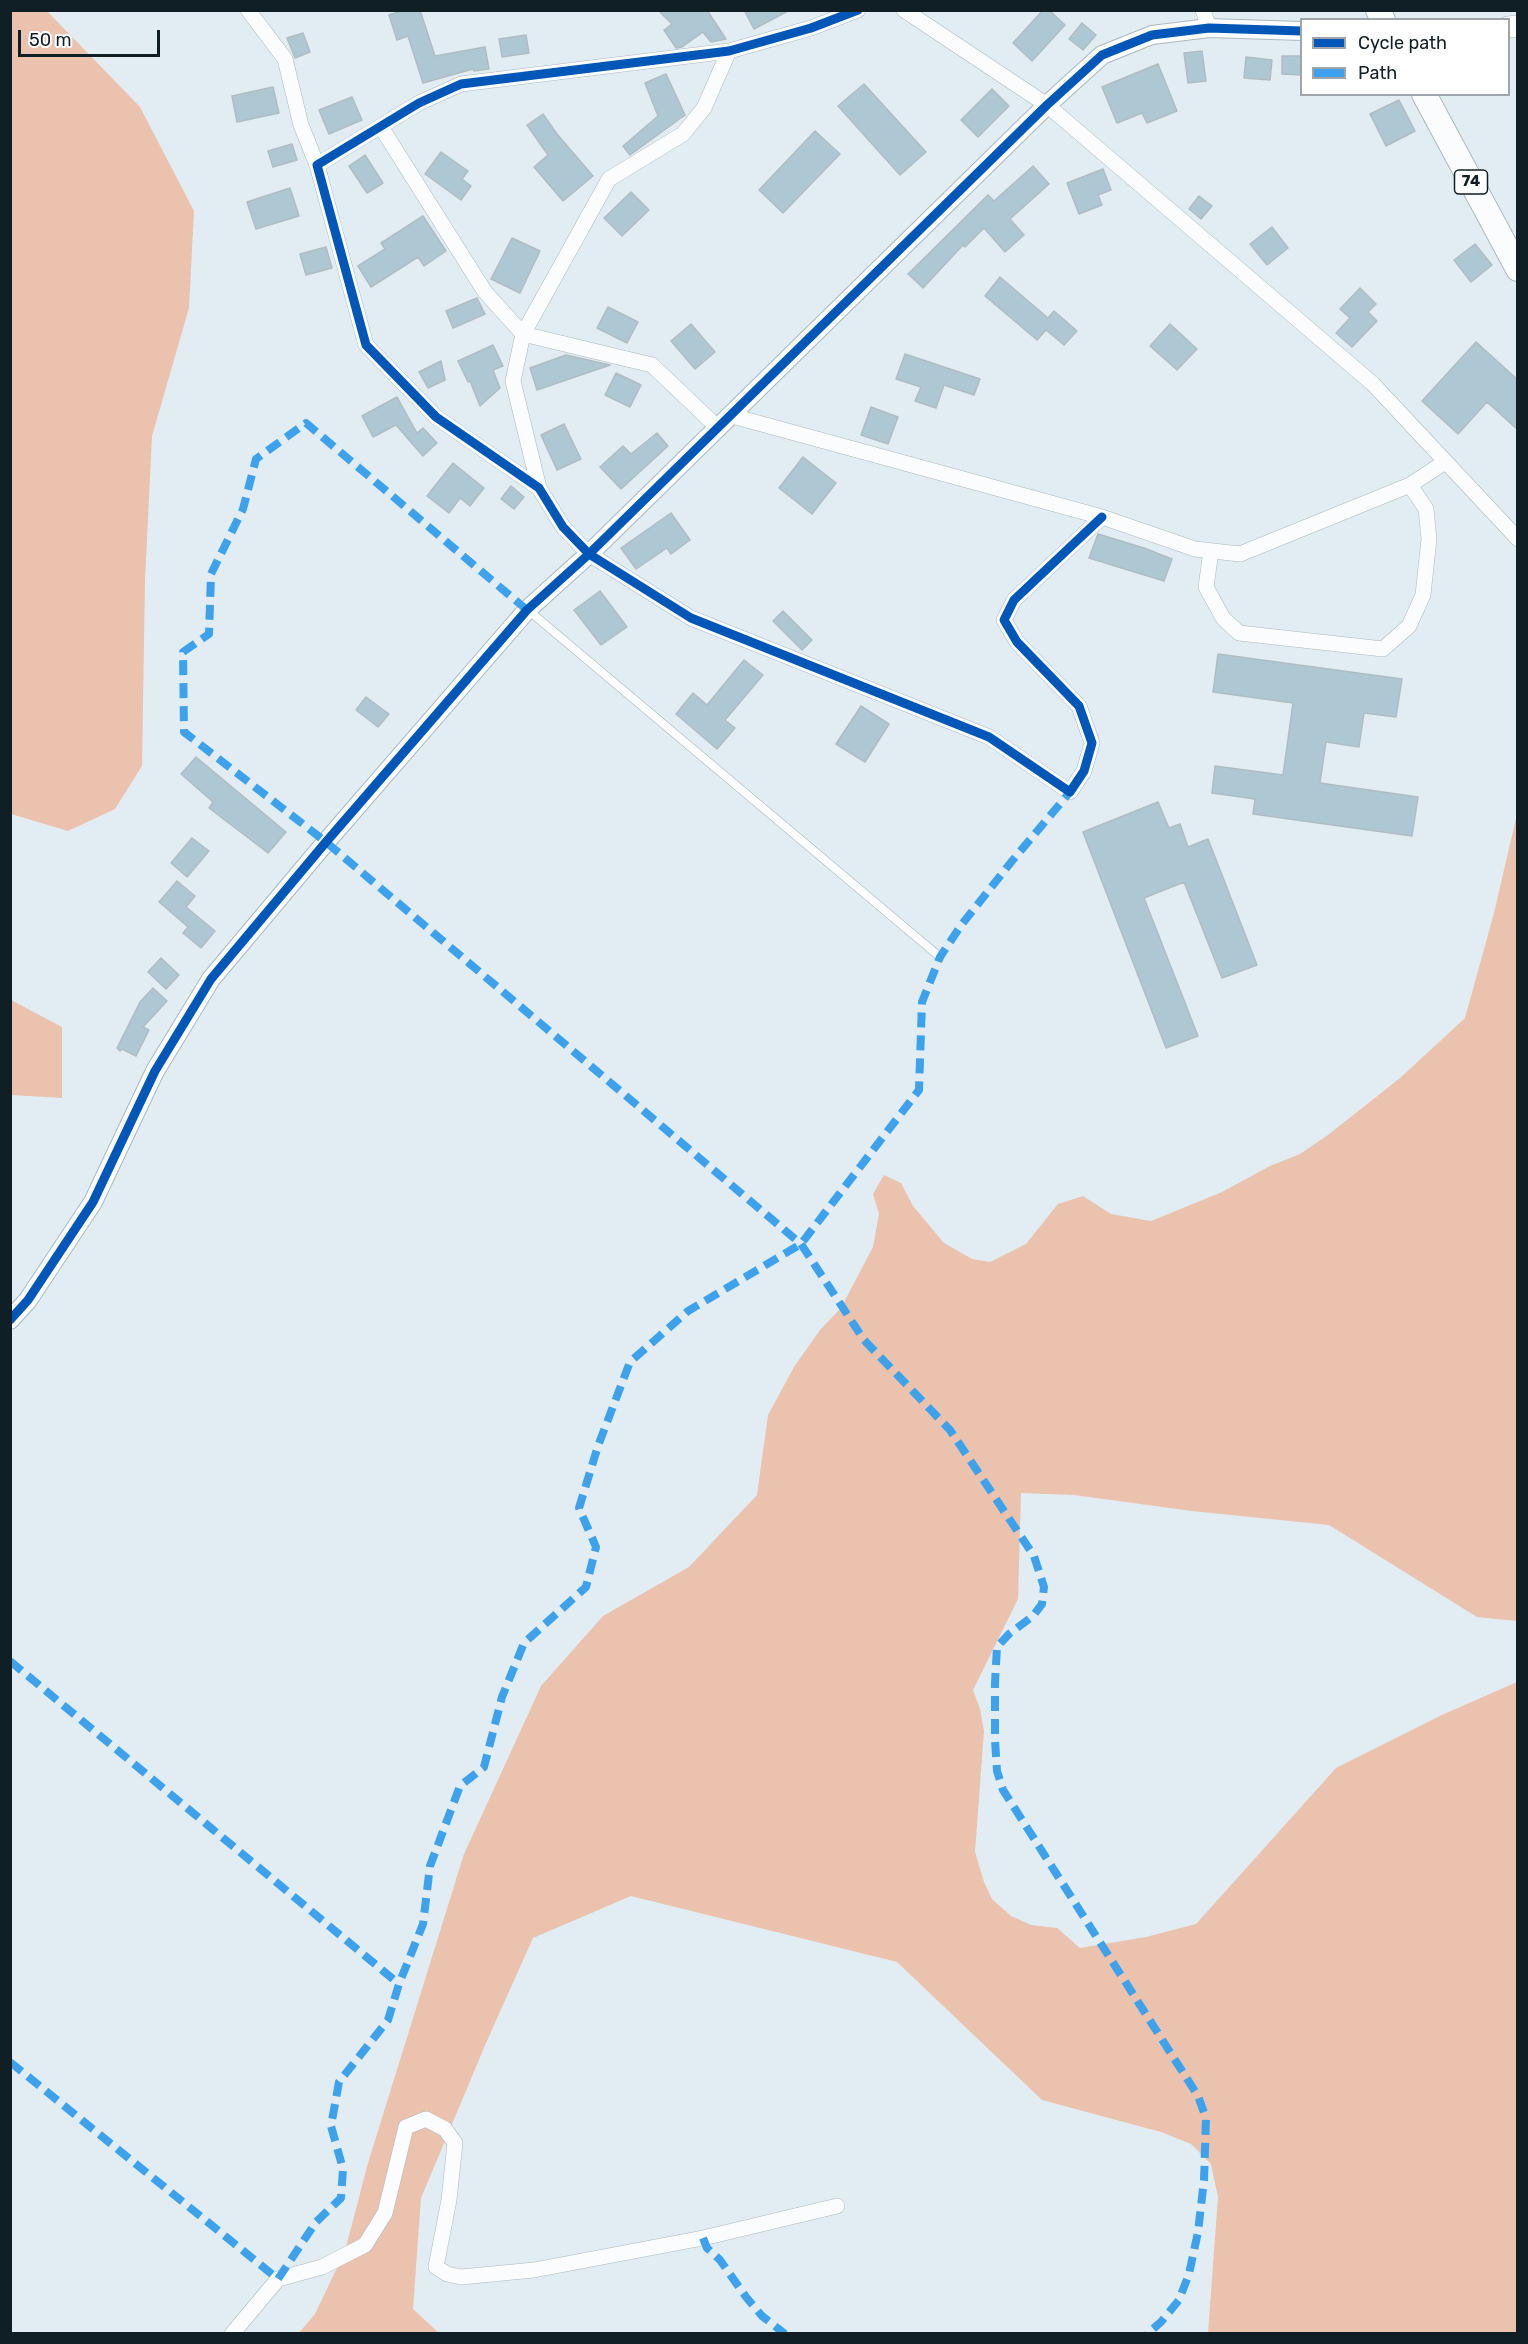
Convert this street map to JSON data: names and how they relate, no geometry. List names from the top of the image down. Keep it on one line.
{"streets":{"main road":["74"]},"legend":["Cycle path","Path"],"scale_bar":"50 m"}
